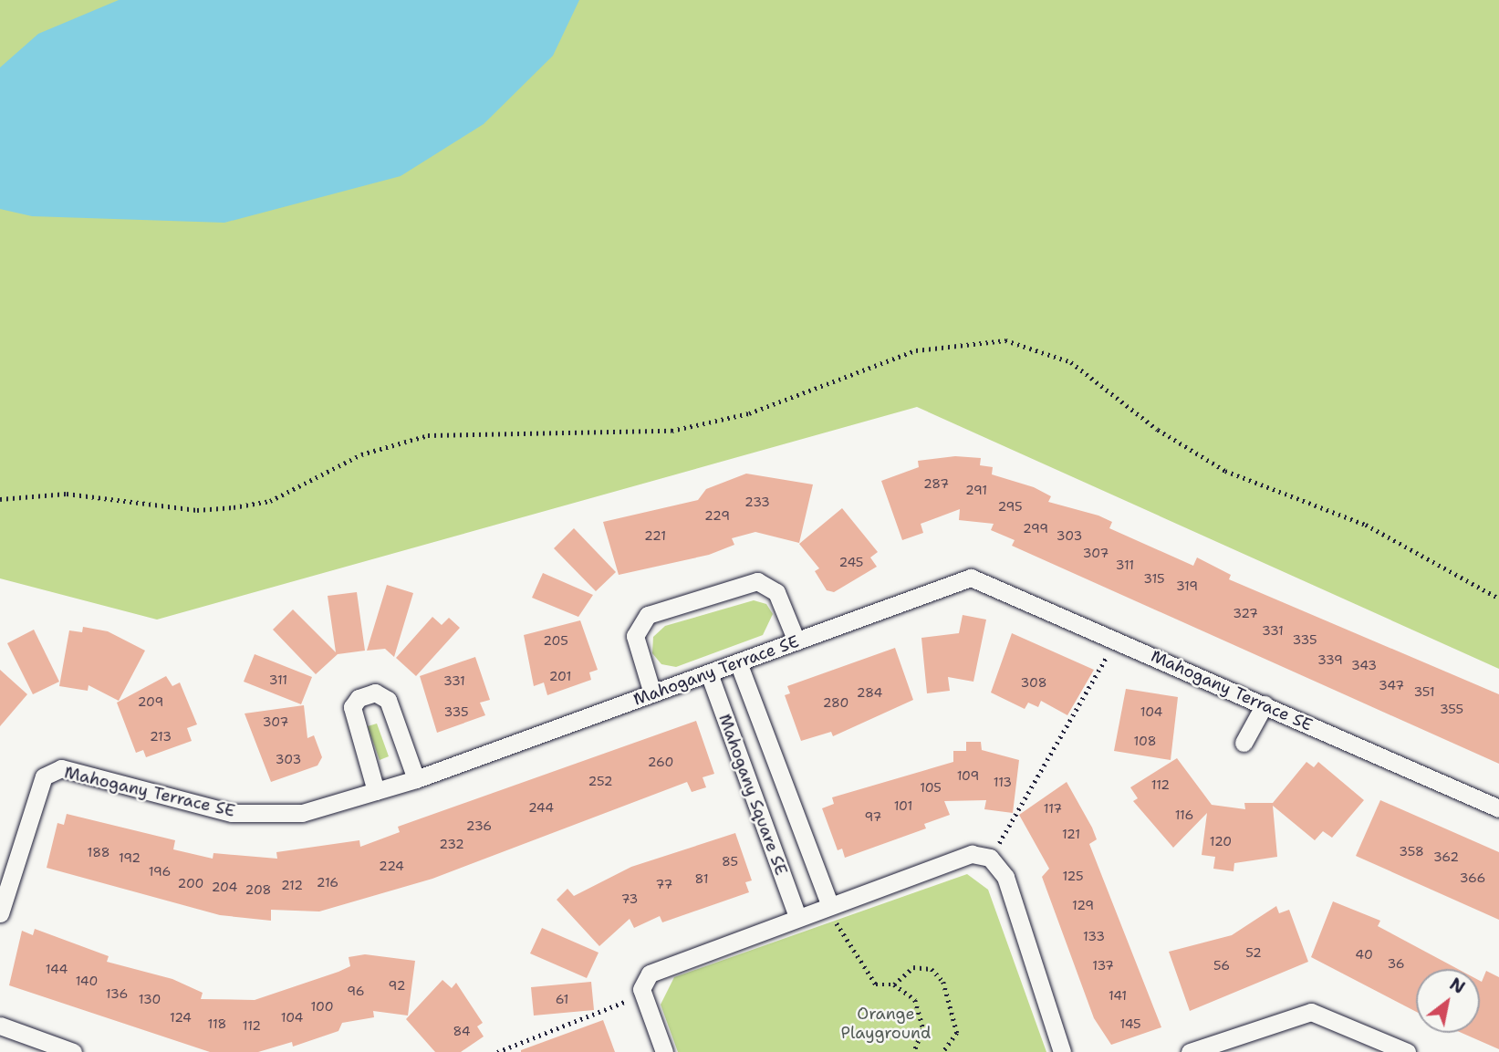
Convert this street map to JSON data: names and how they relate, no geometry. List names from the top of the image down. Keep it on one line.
{"streets":{"street":["Mahogany Terrace SE","Mahogany Square SE"]},"crossings":[["Mahogany Terrace SE","Mahogany Square SE"]],"parks":["Orange Playground"],"house_numbers":["287","291","233","295","229","299","221","303","307","245","311","315","319","327","331","335","205","339","343","201","311","331","308","347","351","284","209","280","355","335","104","307","213","108","303","260","109","252","113","112","105","101","244","117","116","97","236","121","120","232","358","188","362","192","85","224","196","125","366","81","216","200","77","212","204","208","73","129","133","52","40","36","137","56","144","140","92","96","136","141","130","61","100","124","104","118","145","112","84"],"north":"top right"}
